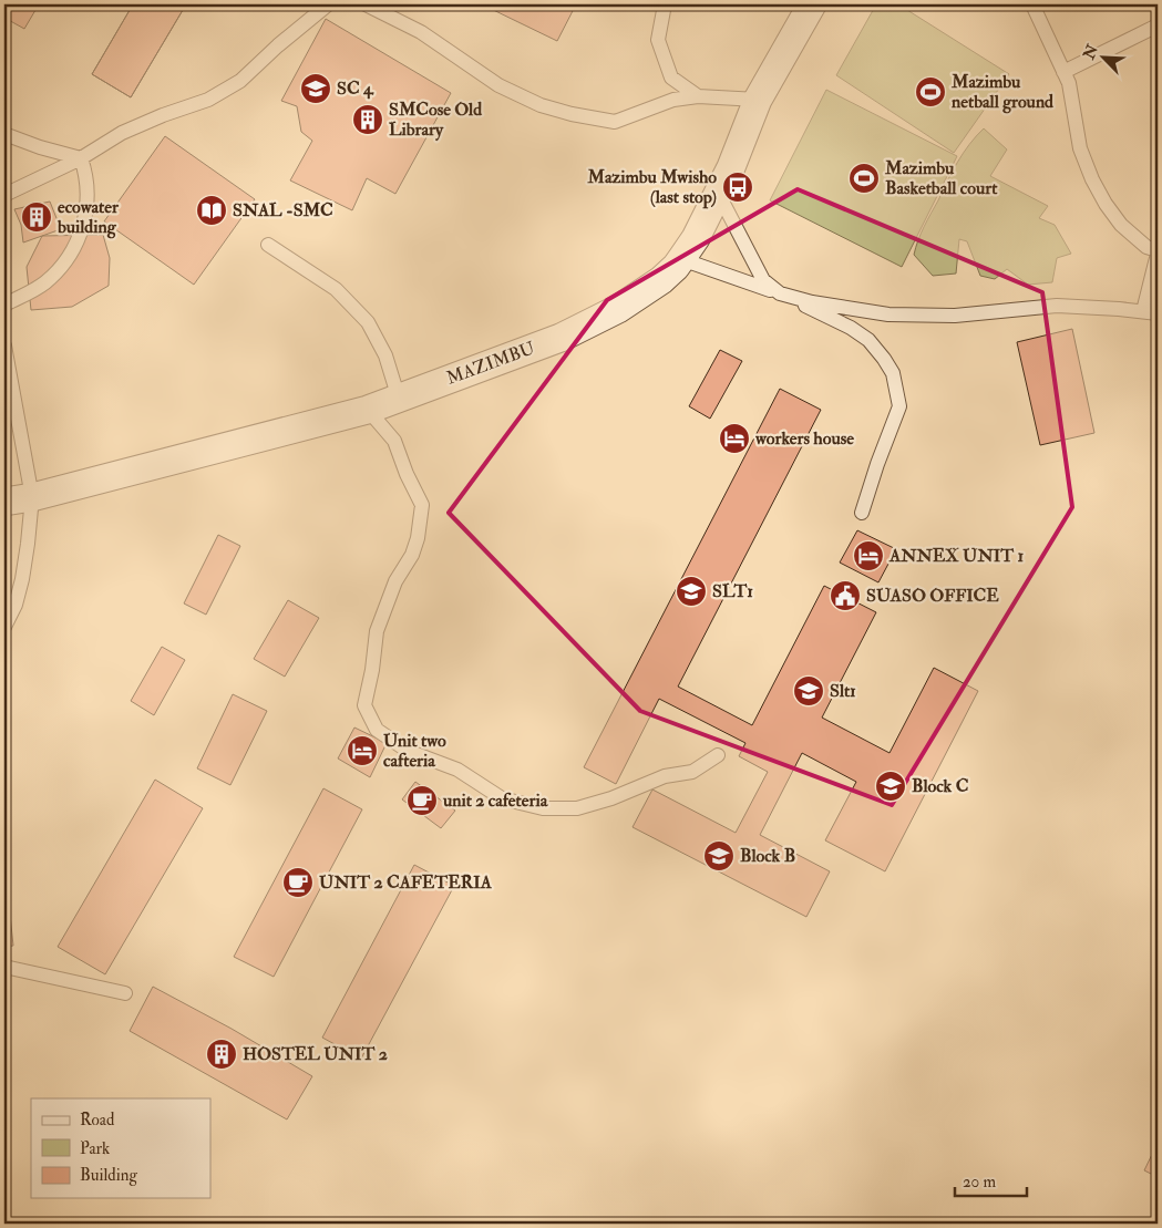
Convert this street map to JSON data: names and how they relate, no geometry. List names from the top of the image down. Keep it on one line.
{"streets":{"street":["MAZIMBU"]},"places":{"school or university":["SC 4","SLT1","Slt1","Block C","Block B"],"sports":["Mazimbu netball ground","Mazimbu Basketball court"],"building":["SMCose Old Library","ecowater building","HOSTEL UNIT 2"],"bus stop":["Mazimbu Mwisho (last stop)"],"library":["SNAL -SMC"],"hotel":["workers house","ANNEX UNIT 1","Unit two cafteria"],"public building":["SUASO OFFICE"],"cafe":["unit 2 cafeteria","UNIT 2 CAFETERIA"]},"legend":["Road","Park","Building"],"scale_bar":"20 m","north":"top left"}
